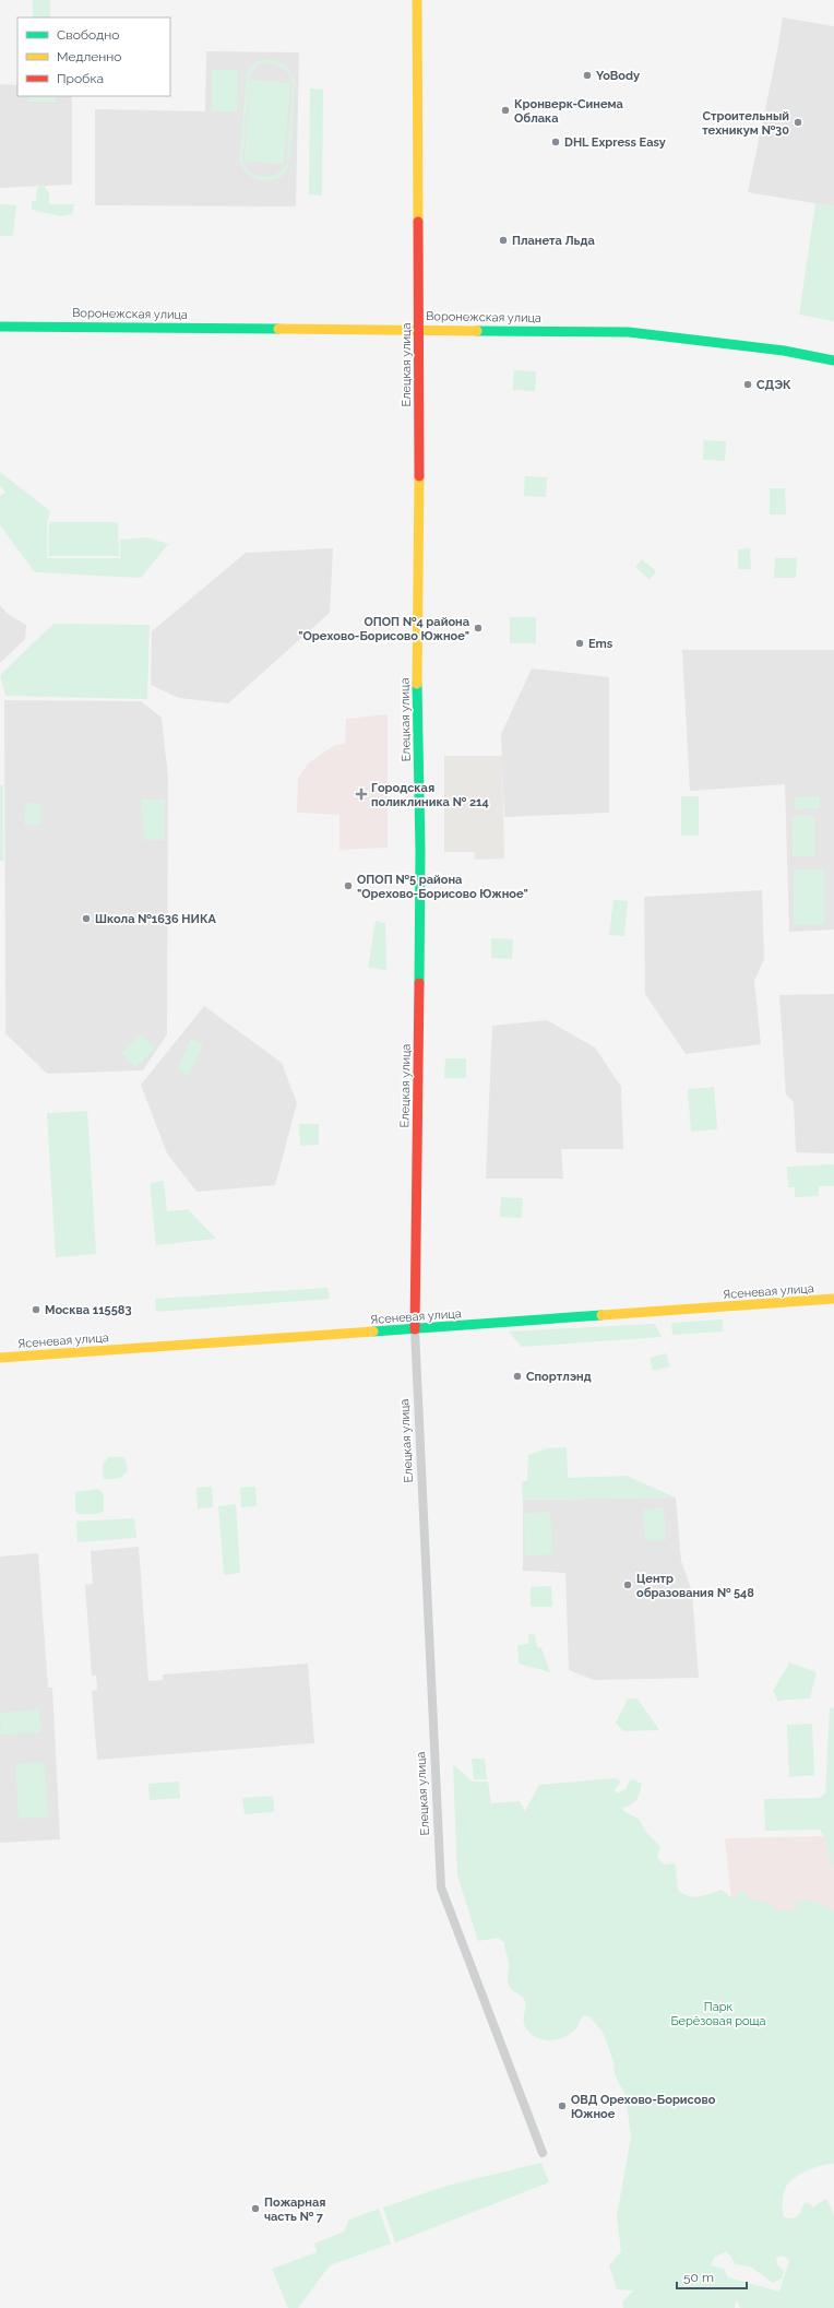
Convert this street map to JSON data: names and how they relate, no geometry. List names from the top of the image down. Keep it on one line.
{"streets":{"street":["Воронежская улица","Елецкая улица","Ясеневая улица"]},"crossings":[["Воронежская улица","Елецкая улица"],["Елецкая улица","Ясеневая улица"]],"parks":["Парк Берёзовая роща"],"places":{"other":["YoBody","Кронверк-Синема Облака","Строительный техникум №30","DHL Express Easy","Планета Льда","СДЭК","ОПОП №4 района \"Орехово-Борисово Южное\"","Ems","ОПОП №5 района \"Орехово-Борисово Южное\"","Школа №1636 НИКА","Москва 115583","Спортлэнд","Центр образования № 548","ОВД Орехово-Борисово Южное","Пожарная часть № 7"],"health":["Городская поликлиника № 214"]},"legend":["Свободно","Медленно","Пробка"],"scale_bar":"50 m"}
